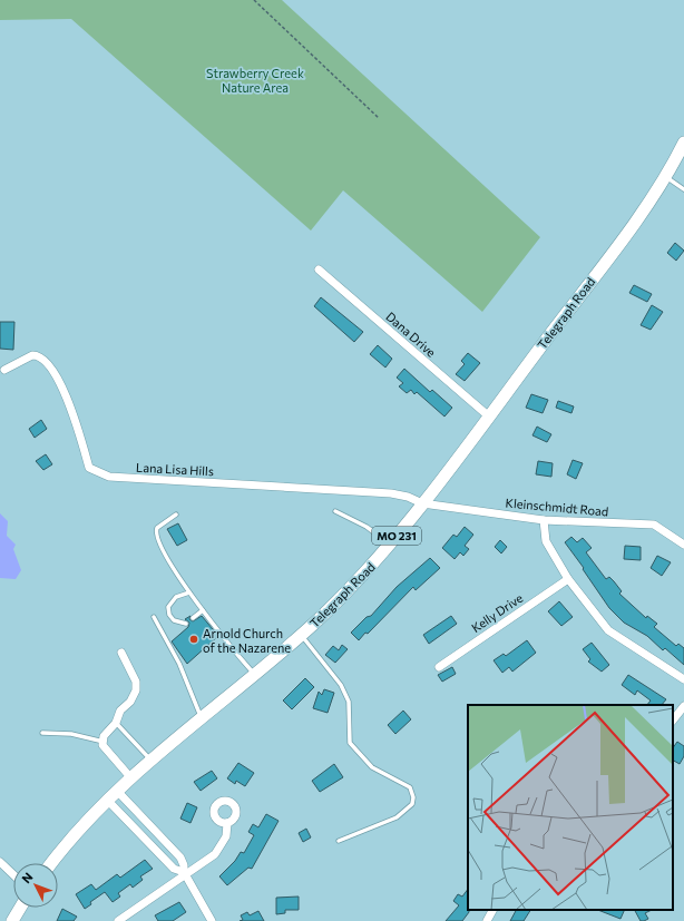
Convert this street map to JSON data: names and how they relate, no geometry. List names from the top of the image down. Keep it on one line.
{"streets":{"main road":["Telegraph Road","MO 231"],"street":["Dana Drive","Lana Lisa Hills","Kleinschmidt Road","Kelly Drive"]},"crossings":[["Telegraph Road","Dana Drive"],["Telegraph Road","Lana Lisa Hills"],["Telegraph Road","Kleinschmidt Road"],["Lana Lisa Hills","Kleinschmidt Road"]],"parks":["Strawberry Creek Nature Area"],"places":["Arnold Church of the Nazarene"],"north":"top left"}
